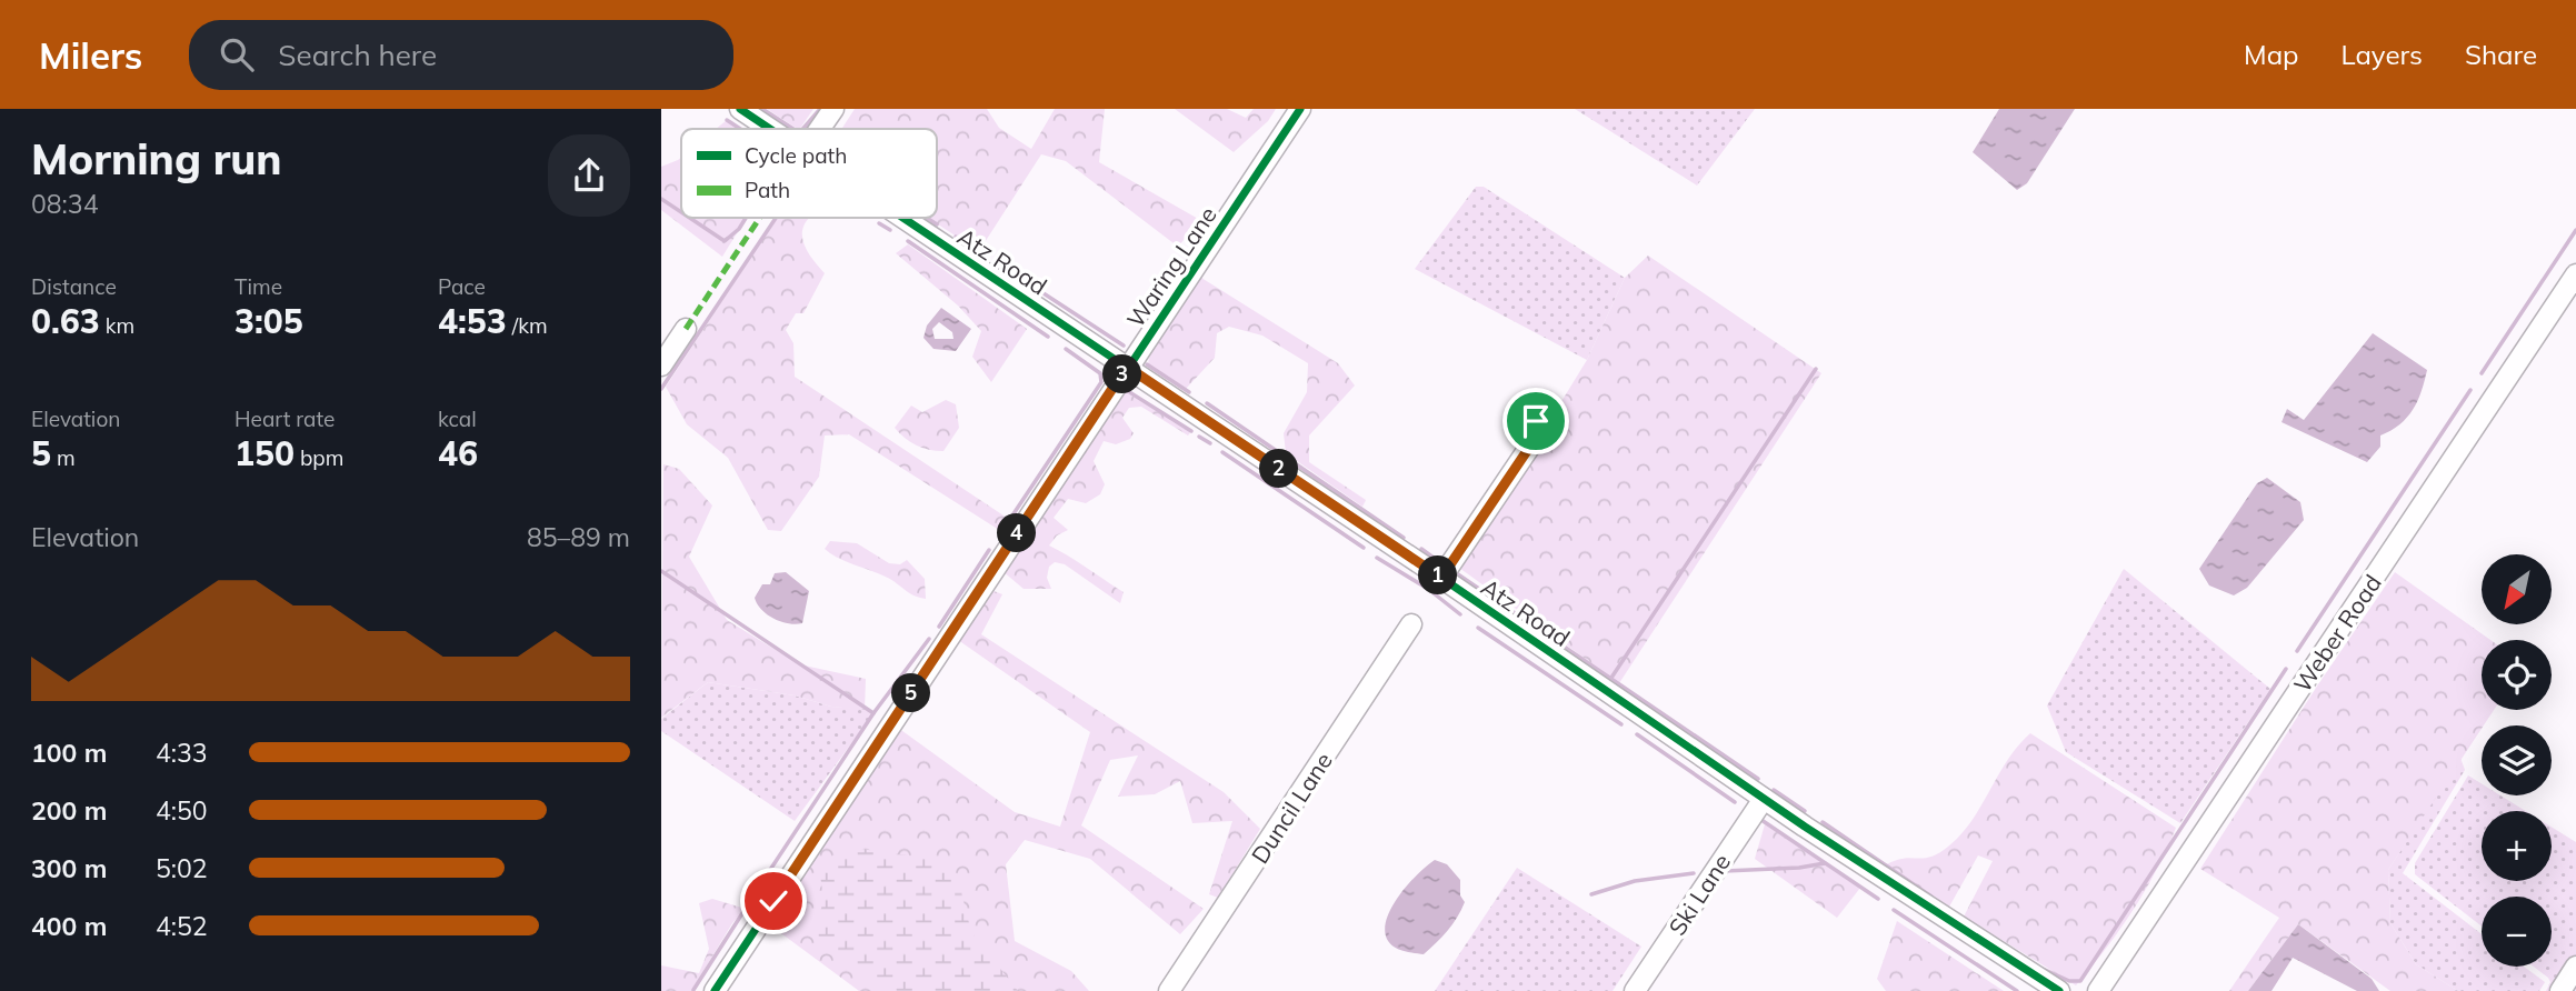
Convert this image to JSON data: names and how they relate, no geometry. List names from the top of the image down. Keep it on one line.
{"streets":{"street":["Atz Road","Waring Lane","Weber Road","Duncil Lane","Ski Lane"]},"crossings":[["Atz Road","Waring Lane"],["Atz Road","Ski Lane"]],"legend":["Cycle path","Path"],"north":"bottom left","page":{"header":"Milers","search":"Search here","nav":["Map","Layers","Share"],"heading":["Morning run","08:34"],"stats":[["Distance","0.63 km"],["Time","3:05"],["Pace","4:53 /km"],["Elevation","5 m"],["Heart rate","150 bpm"],["kcal","46"]],"pins":["3","2","4","1","5"],"chart":["Elevation","85–89 m"],"map_buttons":["+","−"],"list":[{"name":"100 m","note":"4:33"},{"name":"200 m","note":"4:50"},{"name":"300 m","note":"5:02"},{"name":"400 m","note":"4:52"}]}}
